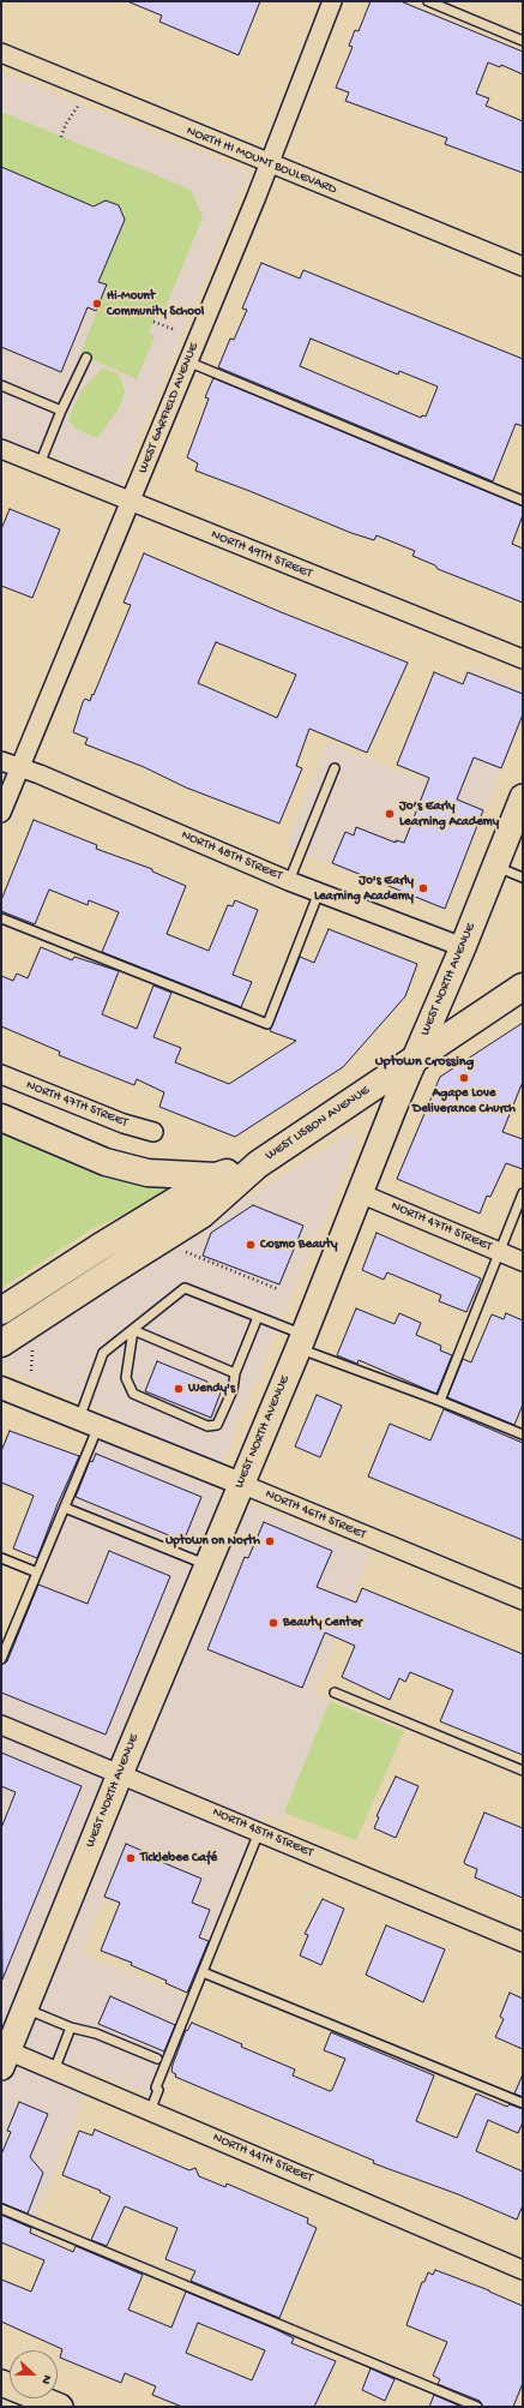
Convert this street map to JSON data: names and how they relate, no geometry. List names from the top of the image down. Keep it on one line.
{"streets":{"main road":["WEST NORTH AVENUE","WEST LISBON AVENUE"],"street":["NORTH HI MOUNT BOULEVARD","WEST GARFIELD AVENUE","NORTH 49TH STREET","NORTH 48TH STREET","NORTH 47TH STREET","NORTH 46TH STREET","NORTH 45TH STREET","NORTH 44TH STREET"]},"crossings":[["NORTH HI MOUNT BOULEVARD","WEST GARFIELD AVENUE"],["WEST GARFIELD AVENUE","NORTH 49TH STREET"],["WEST GARFIELD AVENUE","NORTH 48TH STREET"],["NORTH 48TH STREET","WEST NORTH AVENUE"],["WEST NORTH AVENUE","NORTH 47TH STREET"],["WEST NORTH AVENUE","WEST LISBON AVENUE"],["WEST NORTH AVENUE","NORTH 46TH STREET"],["WEST NORTH AVENUE","NORTH 45TH STREET"],["WEST NORTH AVENUE","NORTH 44TH STREET"]],"districts":["Uptown Crossing"],"places":["Hi-Mount Community School","Jo’s Early Learning Academy","Jo's Early Learning Academy","Agape Love Deliverance Church","Cosmo Beauty","Wendy's","Uptown on North","Beauty Center","Ticklebee Café"],"north":"right"}
